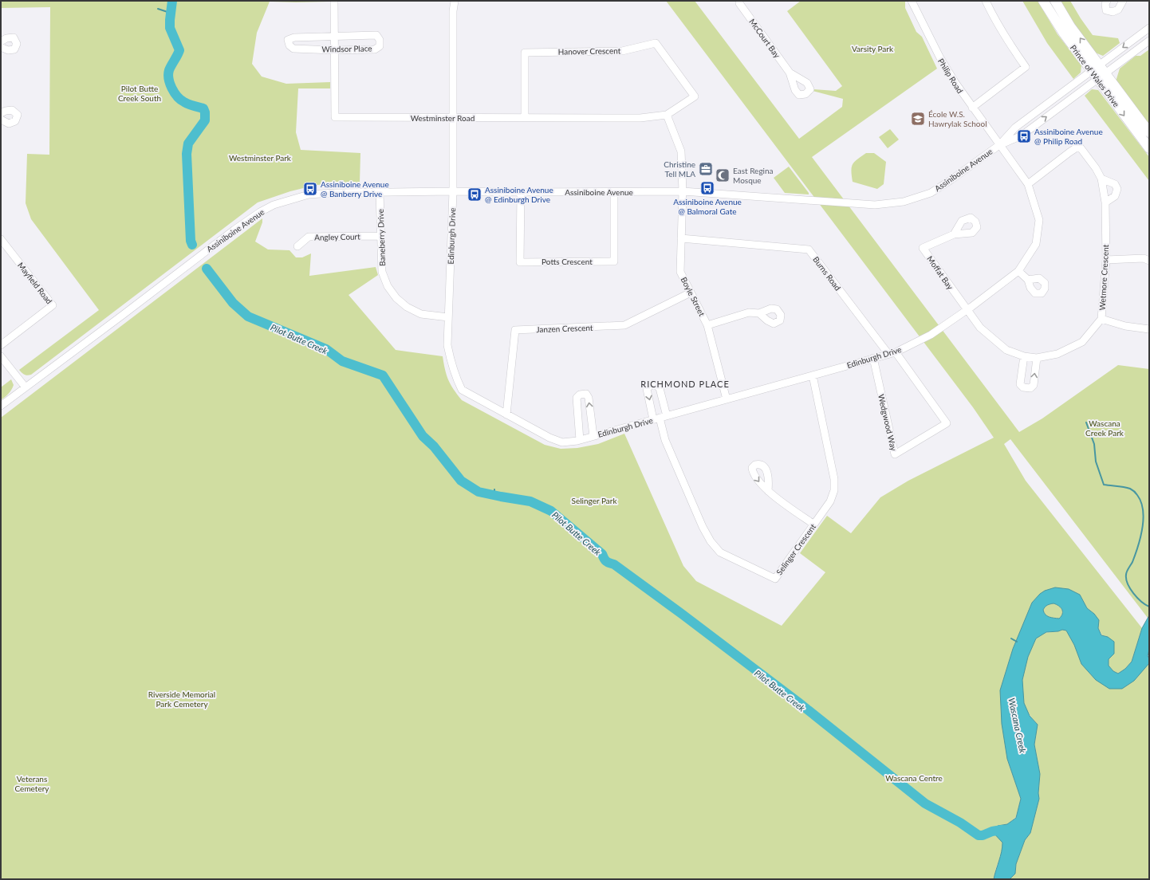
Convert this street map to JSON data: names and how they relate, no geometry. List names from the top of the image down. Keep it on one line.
{"streets":{"main road":["Prince of Wales Drive"],"street":["McCourt Bay","Windsor Place","Hanover Crescent","Philip Road","Westminster Road","Assiniboine Avenue","Edinburgh Drive","Angley Court","Baneberry Drive","Potts Crescent","Moffat Bay","Burns Road","Wetmore Crescent","Mayfield Road","Boyle Street","Janzen Crescent","Wedgwood Way","Selinger Crescent"]},"crossings":[["Windsor Place","Westminster Road"],["Hanover Crescent","Westminster Road"],["Hanover Crescent","Boyle Street"],["Philip Road","Assiniboine Avenue"],["Philip Road","Edinburgh Drive"],["Prince of Wales Drive","Assiniboine Avenue"],["Westminster Road","Edinburgh Drive"],["Westminster Road","Boyle Street"],["Assiniboine Avenue","Edinburgh Drive"],["Assiniboine Avenue","Baneberry Drive"],["Assiniboine Avenue","Potts Crescent"],["Assiniboine Avenue","Boyle Street"],["Edinburgh Drive","Baneberry Drive"],["Edinburgh Drive","Moffat Bay"],["Edinburgh Drive","Burns Road"],["Edinburgh Drive","Wetmore Crescent"],["Edinburgh Drive","Boyle Street"],["Edinburgh Drive","Janzen Crescent"],["Edinburgh Drive","Wedgwood Way"],["Edinburgh Drive","Selinger Crescent"],["Angley Court","Baneberry Drive"],["Moffat Bay","Wetmore Crescent"],["Burns Road","Boyle Street"],["Burns Road","Wedgwood Way"],["Boyle Street","Janzen Crescent"]],"districts":["RICHMOND PLACE"],"water":["Pilot Butte Creek","Wascana Creek"],"parks":["Varsity Park","Pilot Butte Creek South","Westminster Park","Wascana Creek Park","Selinger Park","Riverside Memorial Park Cemetery","Wascana Centre","Veterans Cemetery"],"places":{"school or university":["École W.S. Hawrylak School"],"bus stop":["Assiniboine Avenue @ Philip Road","Assiniboine Avenue @ Balmoral Gate","Assiniboine Avenue @ Banberry Drive","Assiniboine Avenue @ Edinburgh Drive"],"office":["Christine Tell MLA"],"mosque":["East Regina Mosque"]}}
